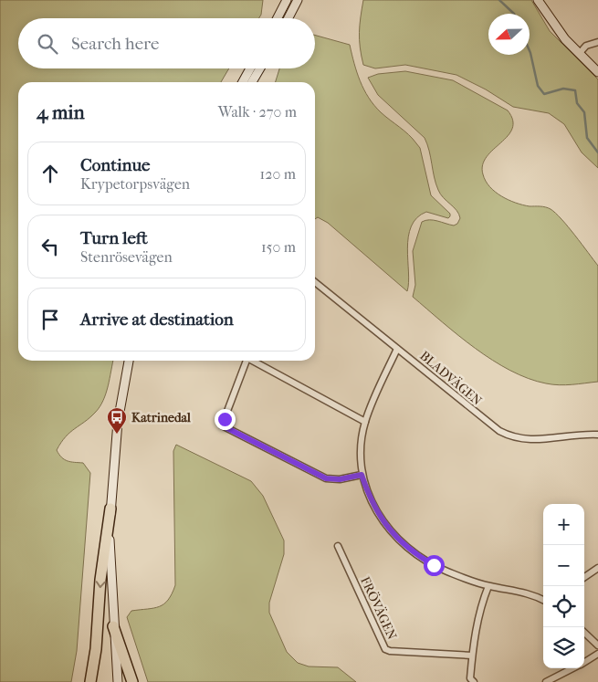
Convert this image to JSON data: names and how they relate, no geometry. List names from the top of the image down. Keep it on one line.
{"streets":{"street":["BLADVÄGEN","FRÖVÄGEN"]},"places":{"bus stop":["Katrinedal"]},"north":"left","page":{"search":"Search here","heading":["4 min","Walk · 270 m"],"list":[["Continue","Krypetorpsvägen","120 m"],["Turn left","Stenrösevägen","150 m"],"Arrive at destination"],"map_buttons":["+","−"]}}
